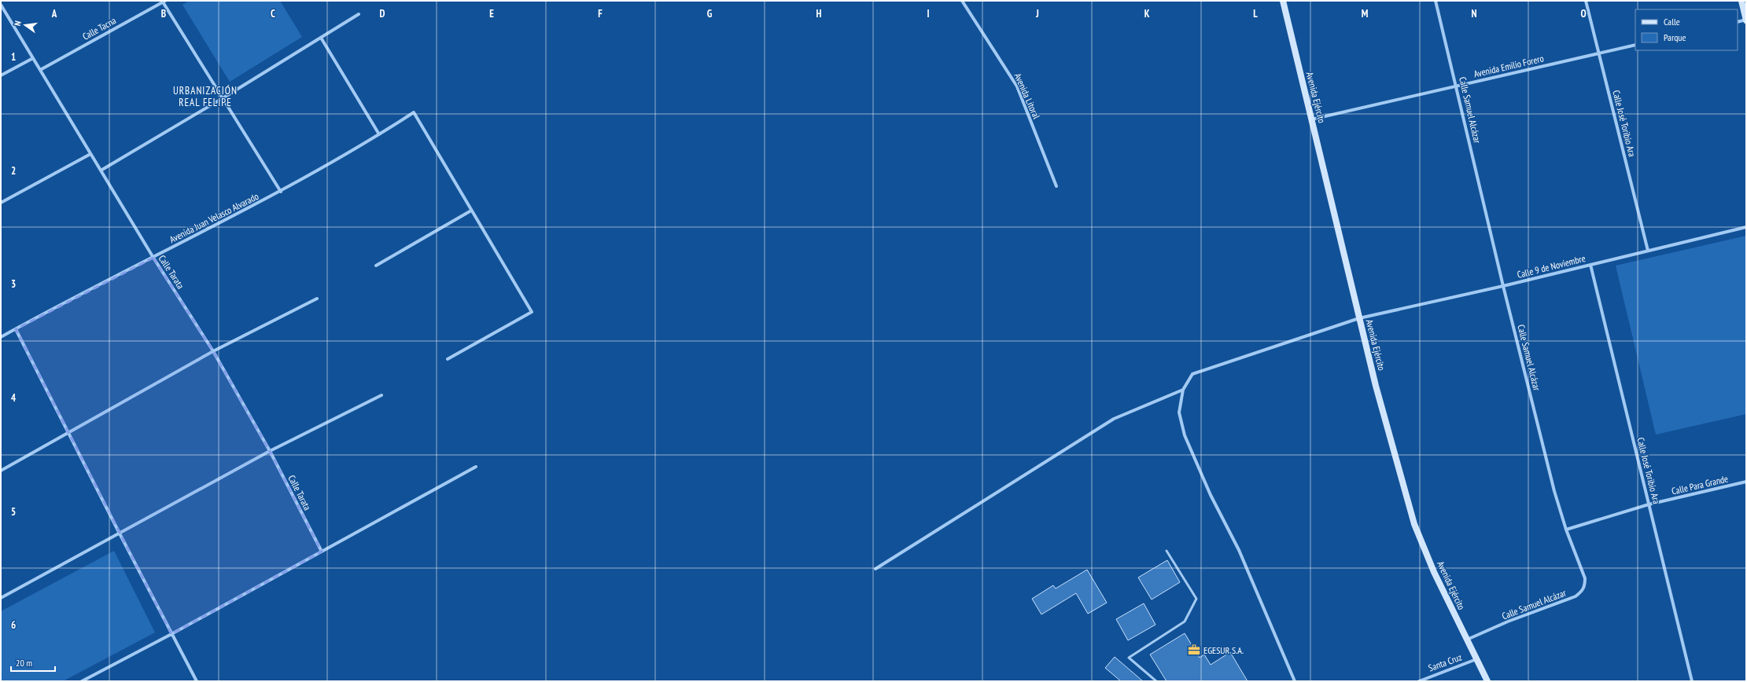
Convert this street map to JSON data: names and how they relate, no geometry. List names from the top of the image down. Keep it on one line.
{"streets":{"main road":["Avenida Ejército"],"street":["Calle Tacna","Avenida Emilio Forero","Avenida Litoral","Calle Samuel Alcázar","Calle José Toribio Ara","Avenida Juan Velasco Alvarado","Calle 9 de Noviembre","Calle Tarata","Calle Para Grande","Santa Cruz"]},"crossings":[["Calle Tacna","Calle Tarata"],["Avenida Emilio Forero","Avenida Ejército"],["Avenida Emilio Forero","Calle Samuel Alcázar"],["Avenida Emilio Forero","Calle José Toribio Ara"],["Avenida Ejército","Calle Samuel Alcázar"],["Avenida Ejército","Calle 9 de Noviembre"],["Avenida Ejército","Santa Cruz"],["Calle Samuel Alcázar","Calle 9 de Noviembre"],["Calle Samuel Alcázar","Calle Para Grande"],["Calle José Toribio Ara","Calle 9 de Noviembre"],["Calle José Toribio Ara","Calle Para Grande"],["Avenida Juan Velasco Alvarado","Calle Tarata"]],"districts":["URBANIZACIÓN REAL FELIPE"],"places":{"office":["EGESUR S.A."]},"legend":["Calle","Parque"],"scale_bar":"20 m","north":"left","grid":{"columns":["A","B","C","D","E","F","G","H","I","J","K","L","M","N","O"],"rows":["1","2","3","4","5","6"]}}
